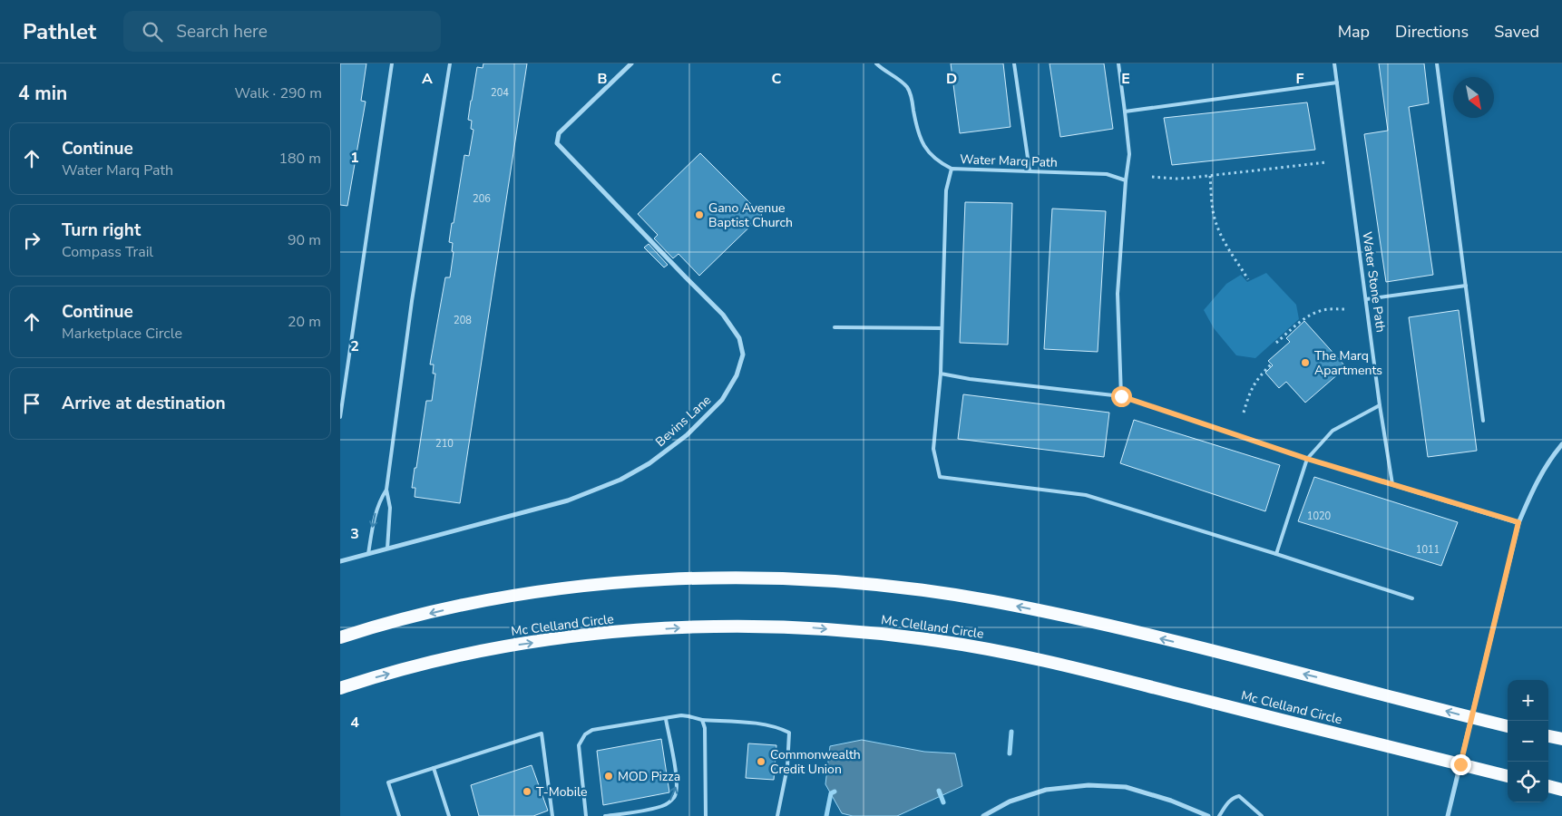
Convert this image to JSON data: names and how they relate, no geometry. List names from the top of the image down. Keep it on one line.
{"streets":{"highway":["Mc Clelland Circle"],"street":["Bevins Lane"],"lane":["Water Marq Path","Water Stone Path"]},"places":["Gano Avenue Baptist Church","The Marq Apartments","Commonwealth Credit Union","MOD Pizza","T-Mobile"],"house_numbers":["204","206","208","210","1020","1011"],"north":"bottom right","page":{"header":"Pathlet","search":"Search here","nav":["Map","Directions","Saved"],"heading":["4 min","Walk · 290 m"],"list":[["Continue","Water Marq Path","180 m"],["Turn right","Compass Trail","90 m"],["Continue","Marketplace Circle","20 m"],"Arrive at destination"],"map_buttons":["+","−"]},"grid":{"columns":["A","B","C","D","E","F"],"rows":["1","2","3","4"]}}
